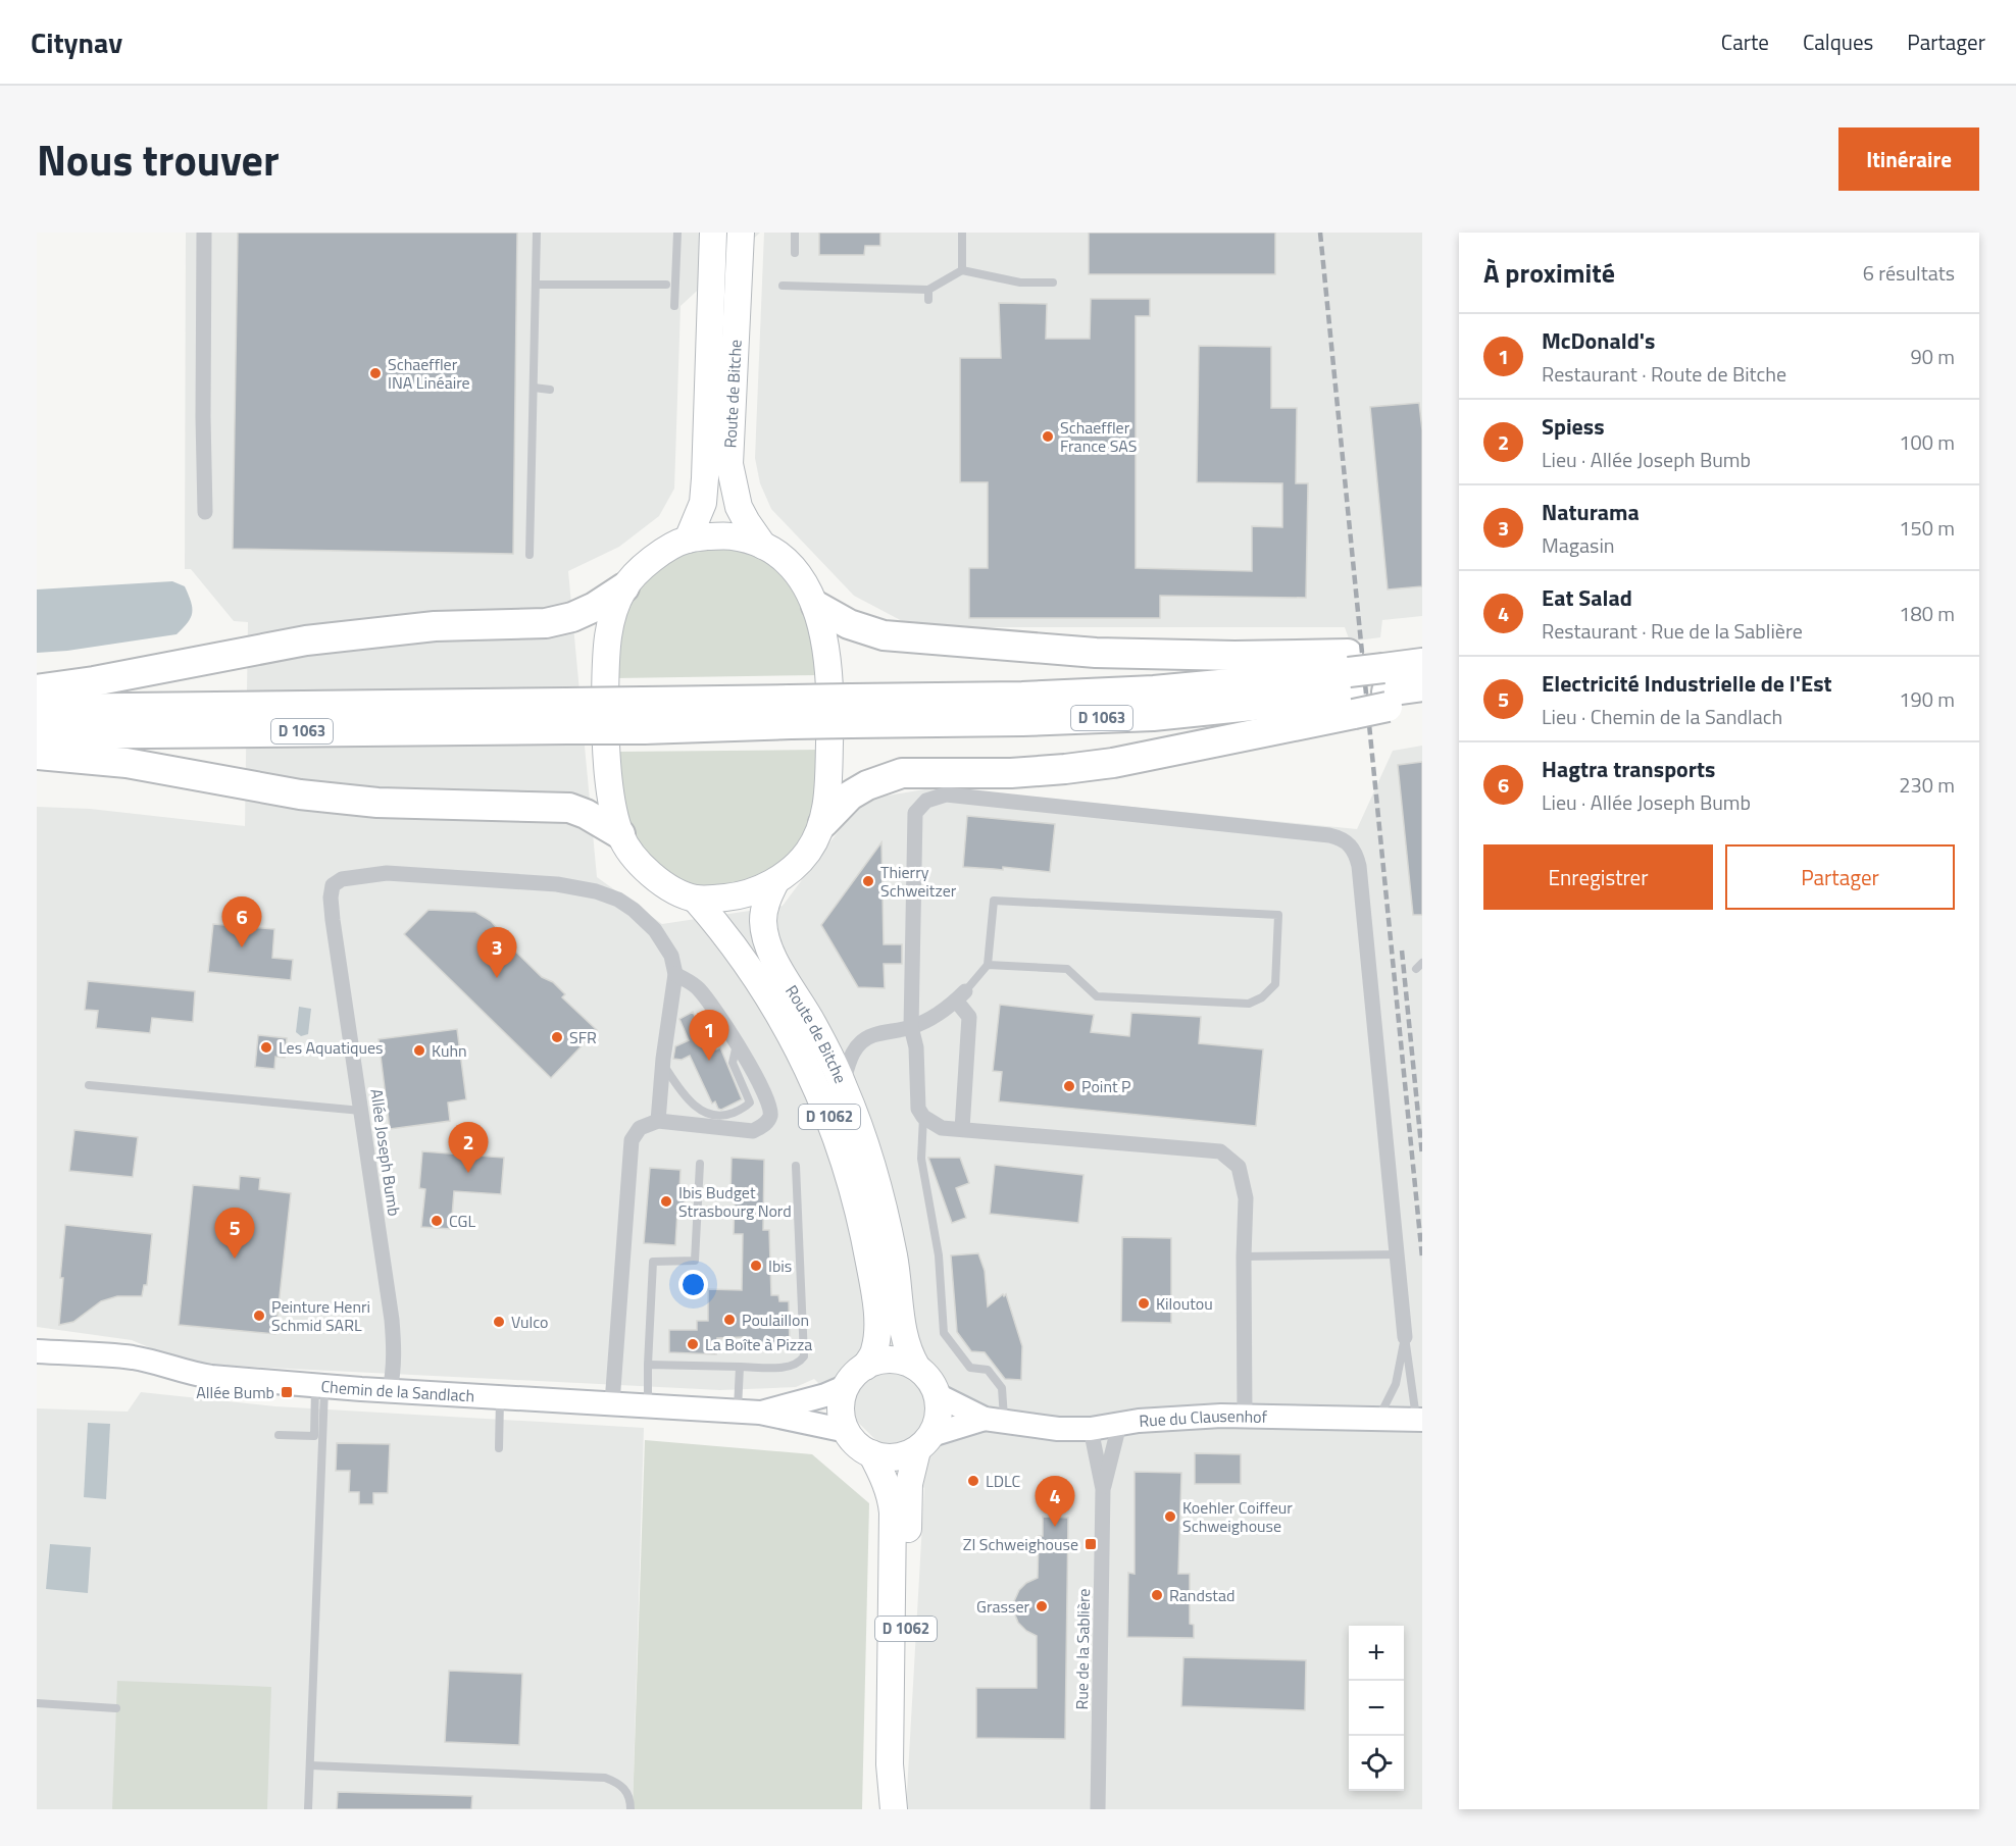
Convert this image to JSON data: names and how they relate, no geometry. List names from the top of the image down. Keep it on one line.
{"streets":{"highway":["D 1063"],"main road":["Route de Bitche","D 1062"],"street":["Allée Joseph Bumb","Chemin de la Sandlach","Rue du Clausenhof","Rue de la Sablière"]},"crossings":[["Route de Bitche","D 1062"],["Route de Bitche","Chemin de la Sandlach"],["Route de Bitche","Rue du Clausenhof"],["D 1062","Chemin de la Sandlach"],["D 1062","Rue du Clausenhof"],["Allée Joseph Bumb","Chemin de la Sandlach"],["Chemin de la Sandlach","Rue du Clausenhof"],["Rue du Clausenhof","Rue de la Sablière"]],"places":{"other":["Schaeffler INA Linéaire","Schaeffler France SAS","Thierry Schweitzer","SFR","Les Aquatiques","Kuhn","Point P","Ibis Budget Strasbourg Nord","CGL","Ibis","Kiloutou","Peinture Henri Schmid SARL","Poulaillon","Vulco","La Boîte à Pizza","LDLC","Koehler Coiffeur Schweighouse","Randstad","Grasser"],"transit":["Allée Bumb","ZI Schweighouse"]},"page":{"header":"Citynav","nav":["Carte","Calques","Partager"],"title":"Nous trouver","buttons":["Itinéraire",["Enregistrer","Partager"]],"heading":["À proximité","6 résultats"],"list":[{"mark":"1","name":"McDonald's","note":"Restaurant · Route de Bitche","value":"90 m"},{"mark":"2","name":"Spiess","note":"Lieu · Allée Joseph Bumb","value":"100 m"},{"mark":"3","name":"Naturama","note":"Magasin","value":"150 m"},{"mark":"4","name":"Eat Salad","note":"Restaurant · Rue de la Sablière","value":"180 m"},{"mark":"5","name":"Electricité Industrielle de l'Est","note":"Lieu · Chemin de la Sandlach","value":"190 m"},{"mark":"6","name":"Hagtra transports","note":"Lieu · Allée Joseph Bumb","value":"230 m"}],"pins":["6","3","1","2","5","4"],"map_buttons":["+","−"]}}
